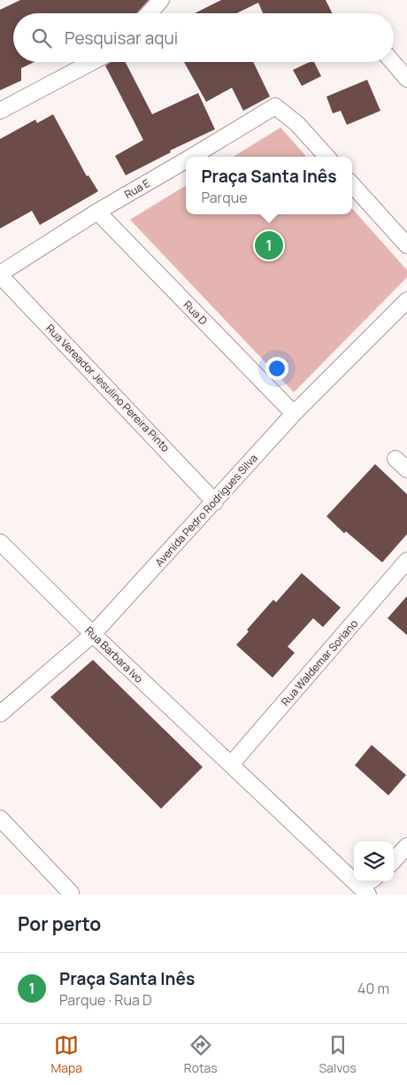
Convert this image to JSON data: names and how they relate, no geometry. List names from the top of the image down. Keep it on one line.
{"streets":{"street":["Rua E","Rua D","Rua Vereador Jesulino Pereira Pinto","Avenida Pedro Rodrigues Silva","Rua Barbara Ivo","Rua Waldemar Soriano"]},"crossings":[["Rua E","Rua D"],["Rua E","Rua Vereador Jesulino Pereira Pinto"],["Rua D","Avenida Pedro Rodrigues Silva"],["Rua Vereador Jesulino Pereira Pinto","Avenida Pedro Rodrigues Silva"],["Avenida Pedro Rodrigues Silva","Rua Barbara Ivo"],["Rua Barbara Ivo","Rua Waldemar Soriano"]],"page":{"search":"Pesquisar aqui","popup":["Praça Santa Inês","Parque"],"pins":"1","heading":"Por perto","list":[{"mark":"1","name":"Praça Santa Inês","note":"Parque · Rua D","value":"40 m"}],"nav":["Mapa","Rotas","Salvos"]}}
